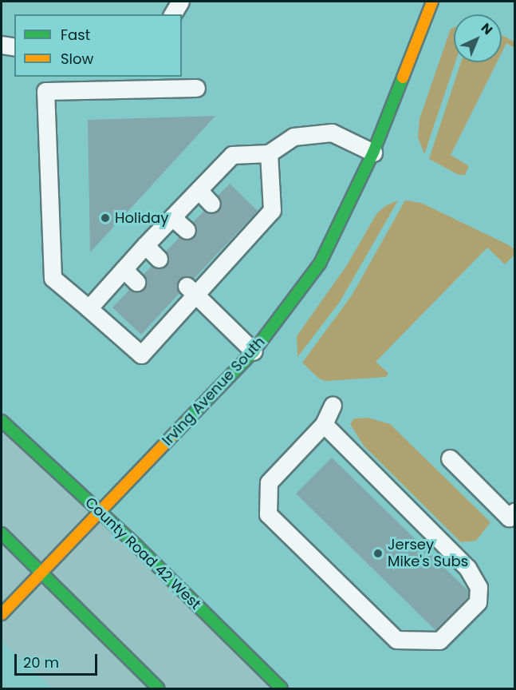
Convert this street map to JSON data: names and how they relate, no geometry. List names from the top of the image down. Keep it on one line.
{"streets":{"main road":["Irving Avenue South","County Road 42 West"]},"crossings":[["Irving Avenue South","County Road 42 West"]],"places":["Holiday","Jersey Mike's Subs"],"legend":["Fast","Slow"],"scale_bar":"20 m","north":"top right"}
